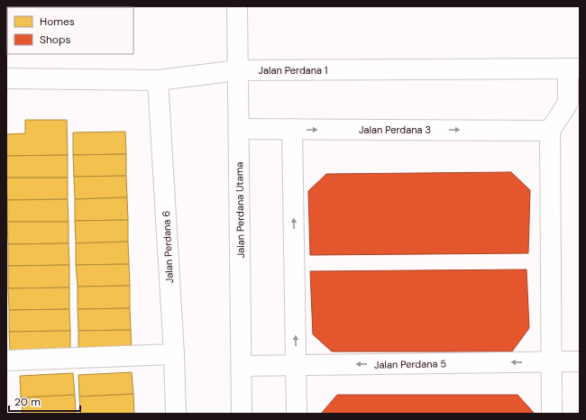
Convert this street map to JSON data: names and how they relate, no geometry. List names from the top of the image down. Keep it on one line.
{"streets":{"street":["Jalan Perdana 1","Jalan Perdana 3","Jalan Perdana Utama","Jalan Perdana 6","Jalan Perdana 5"]},"crossings":[["Jalan Perdana 1","Jalan Perdana Utama"],["Jalan Perdana 1","Jalan Perdana 6"],["Jalan Perdana 3","Jalan Perdana Utama"],["Jalan Perdana Utama","Jalan Perdana 5"]],"one_way":["Jalan Perdana 3","Jalan Perdana 5"],"legend":["Homes","Shops"],"scale_bar":"20 m"}
